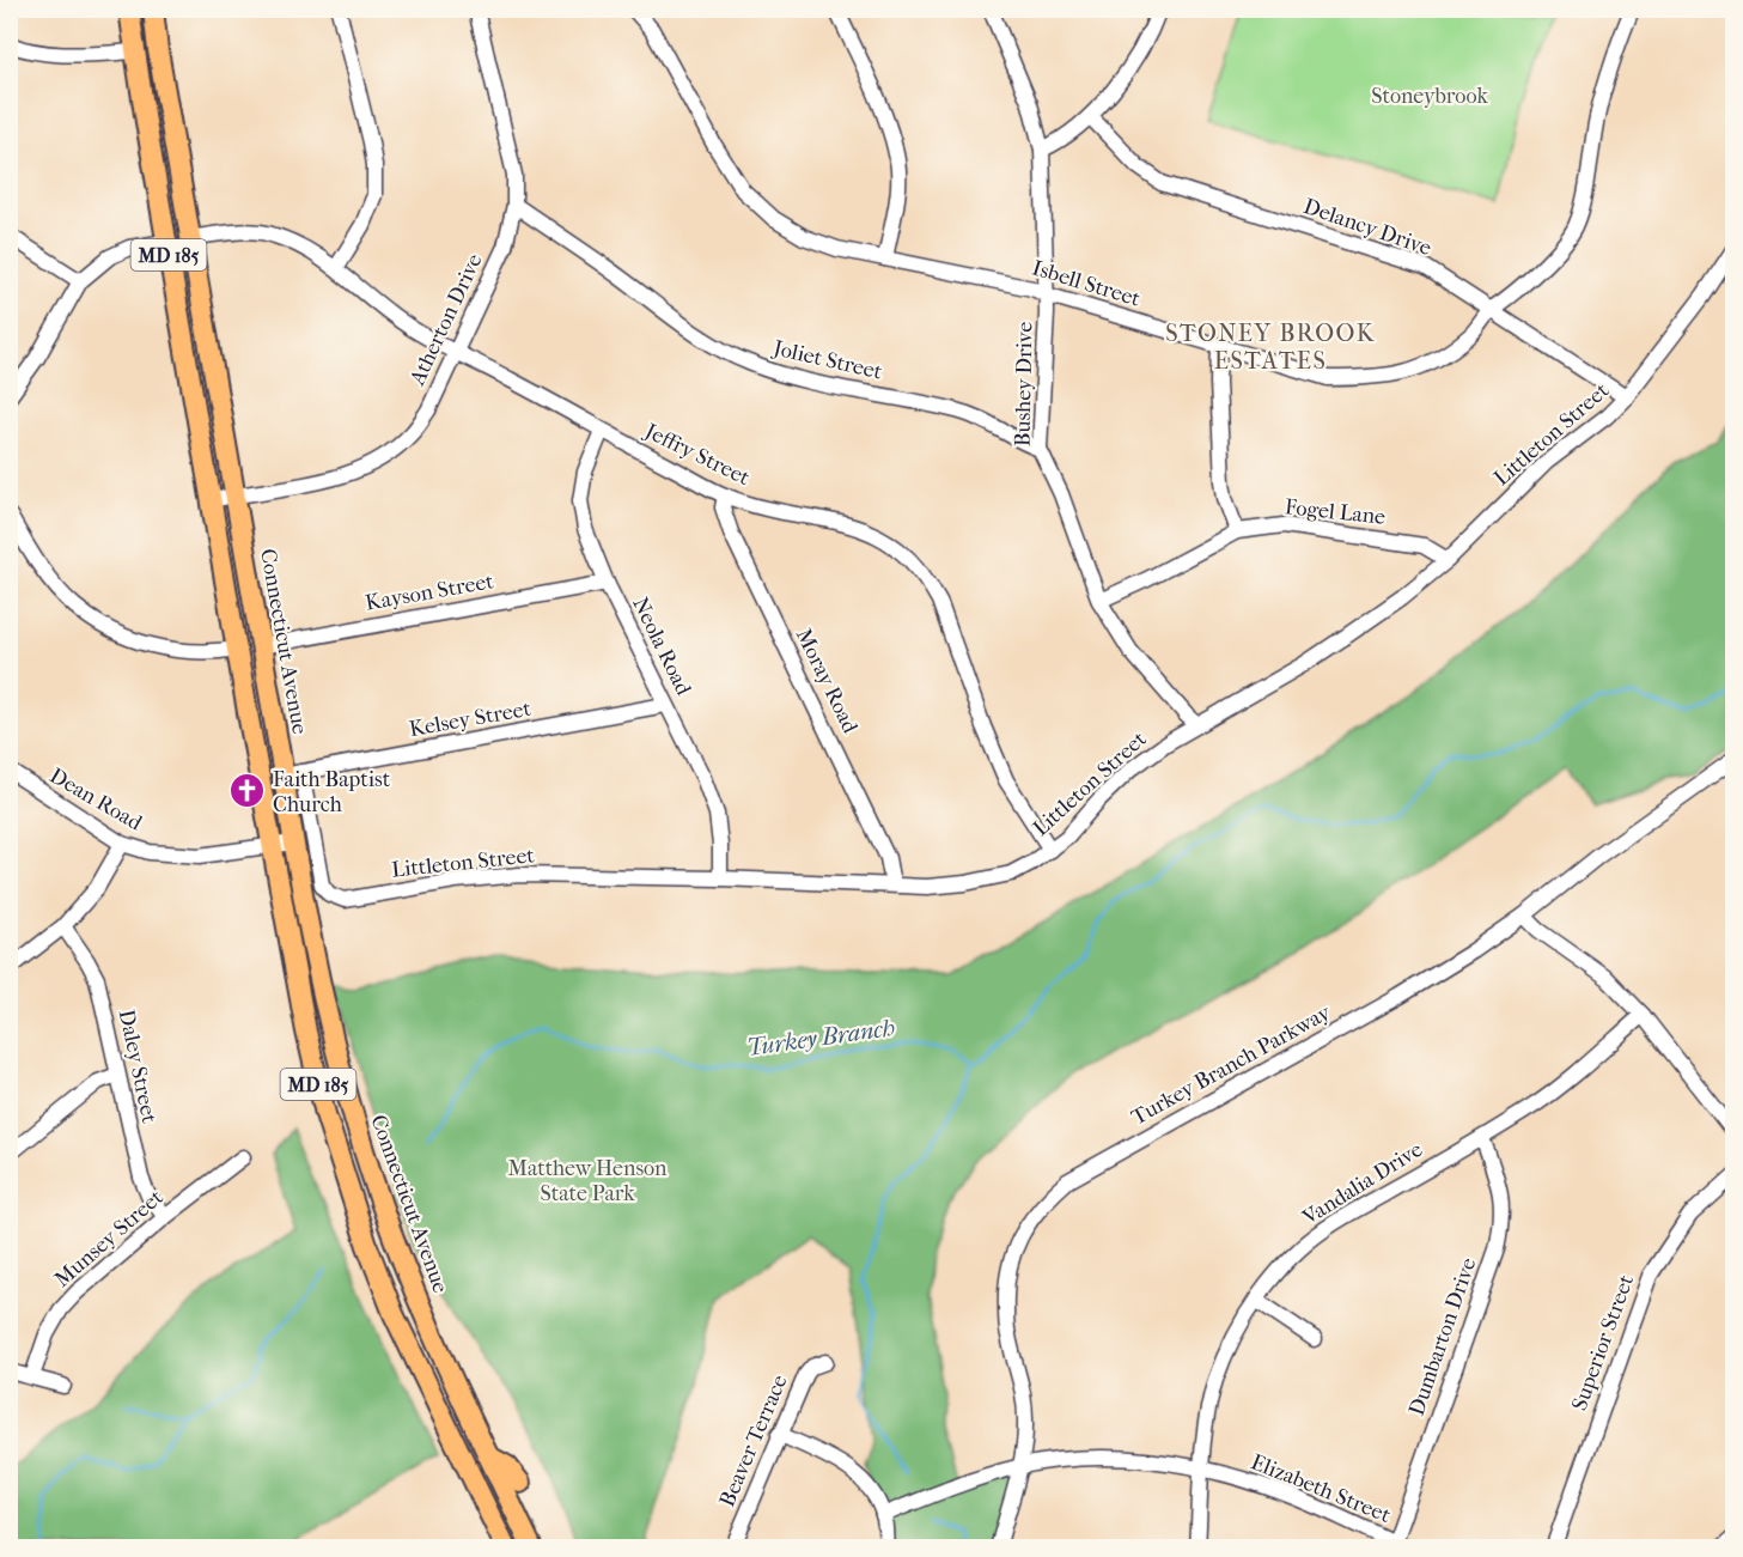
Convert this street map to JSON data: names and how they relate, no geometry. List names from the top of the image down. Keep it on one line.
{"streets":{"main road":["MD 185","Connecticut Avenue"],"street":["Delancy Drive","Isbell Street","Atherton Drive","Joliet Street","Bushey Drive","Littleton Street","Jeffry Street","Fogel Lane","Kayson Street","Neola Road","Moray Road","Kelsey Street","Dean Road","Turkey Branch Parkway","Daley Street","Vandalia Drive","Munsey Street","Dumbarton Drive","Superior Street","Beaver Terrace","Elizabeth Street"]},"crossings":[["Delancy Drive","Isbell Street"],["Delancy Drive","Littleton Street"],["MD 185","Atherton Drive"],["MD 185","Dean Road"],["Isbell Street","Bushey Drive"],["Atherton Drive","Joliet Street"],["Atherton Drive","Jeffry Street"],["Atherton Drive","Connecticut Avenue"],["Joliet Street","Bushey Drive"],["Bushey Drive","Littleton Street"],["Bushey Drive","Fogel Lane"],["Littleton Street","Jeffry Street"],["Littleton Street","Fogel Lane"],["Littleton Street","Connecticut Avenue"],["Littleton Street","Neola Road"],["Littleton Street","Moray Road"],["Littleton Street","Kelsey Street"],["Jeffry Street","Connecticut Avenue"],["Jeffry Street","Neola Road"],["Jeffry Street","Moray Road"],["Kayson Street","Connecticut Avenue"],["Kayson Street","Neola Road"],["Connecticut Avenue","Kelsey Street"],["Connecticut Avenue","Dean Road"],["Neola Road","Kelsey Street"],["Turkey Branch Parkway","Elizabeth Street"],["Daley Street","Munsey Street"],["Vandalia Drive","Dumbarton Drive"],["Vandalia Drive","Elizabeth Street"],["Dumbarton Drive","Elizabeth Street"]],"districts":["STONEY BROOK ESTATES"],"water":["Turkey Branch"],"parks":["Stoneybrook","Matthew Henson State Park"],"places":{"church":["Faith Baptist Church"]}}
